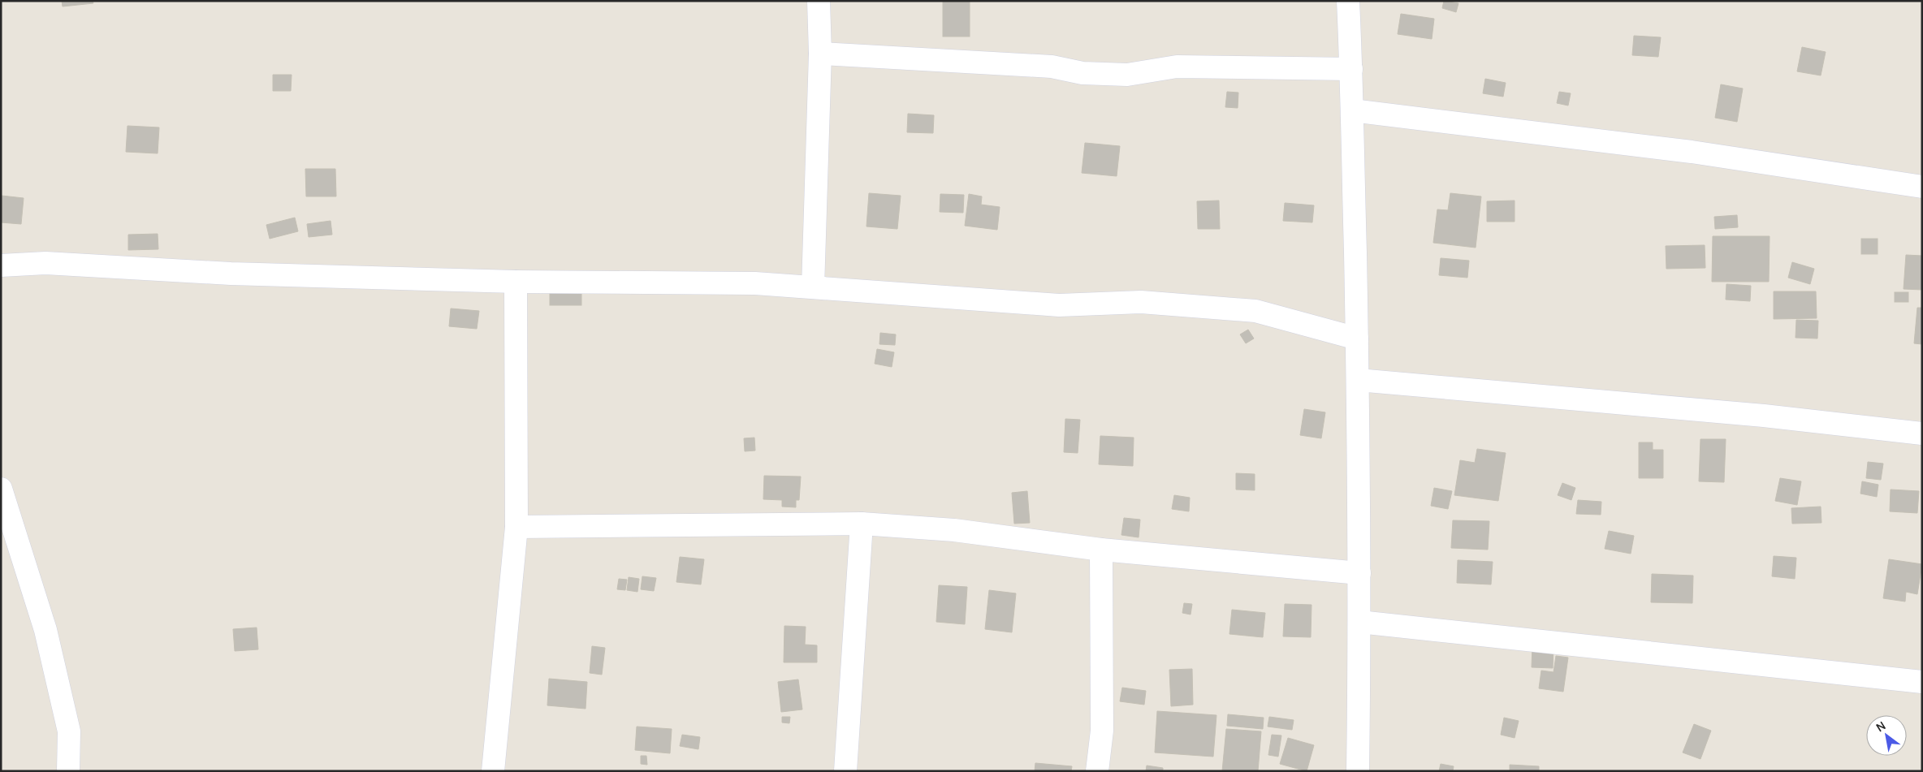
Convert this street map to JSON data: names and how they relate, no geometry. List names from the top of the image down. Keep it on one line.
{"north":"top left"}
